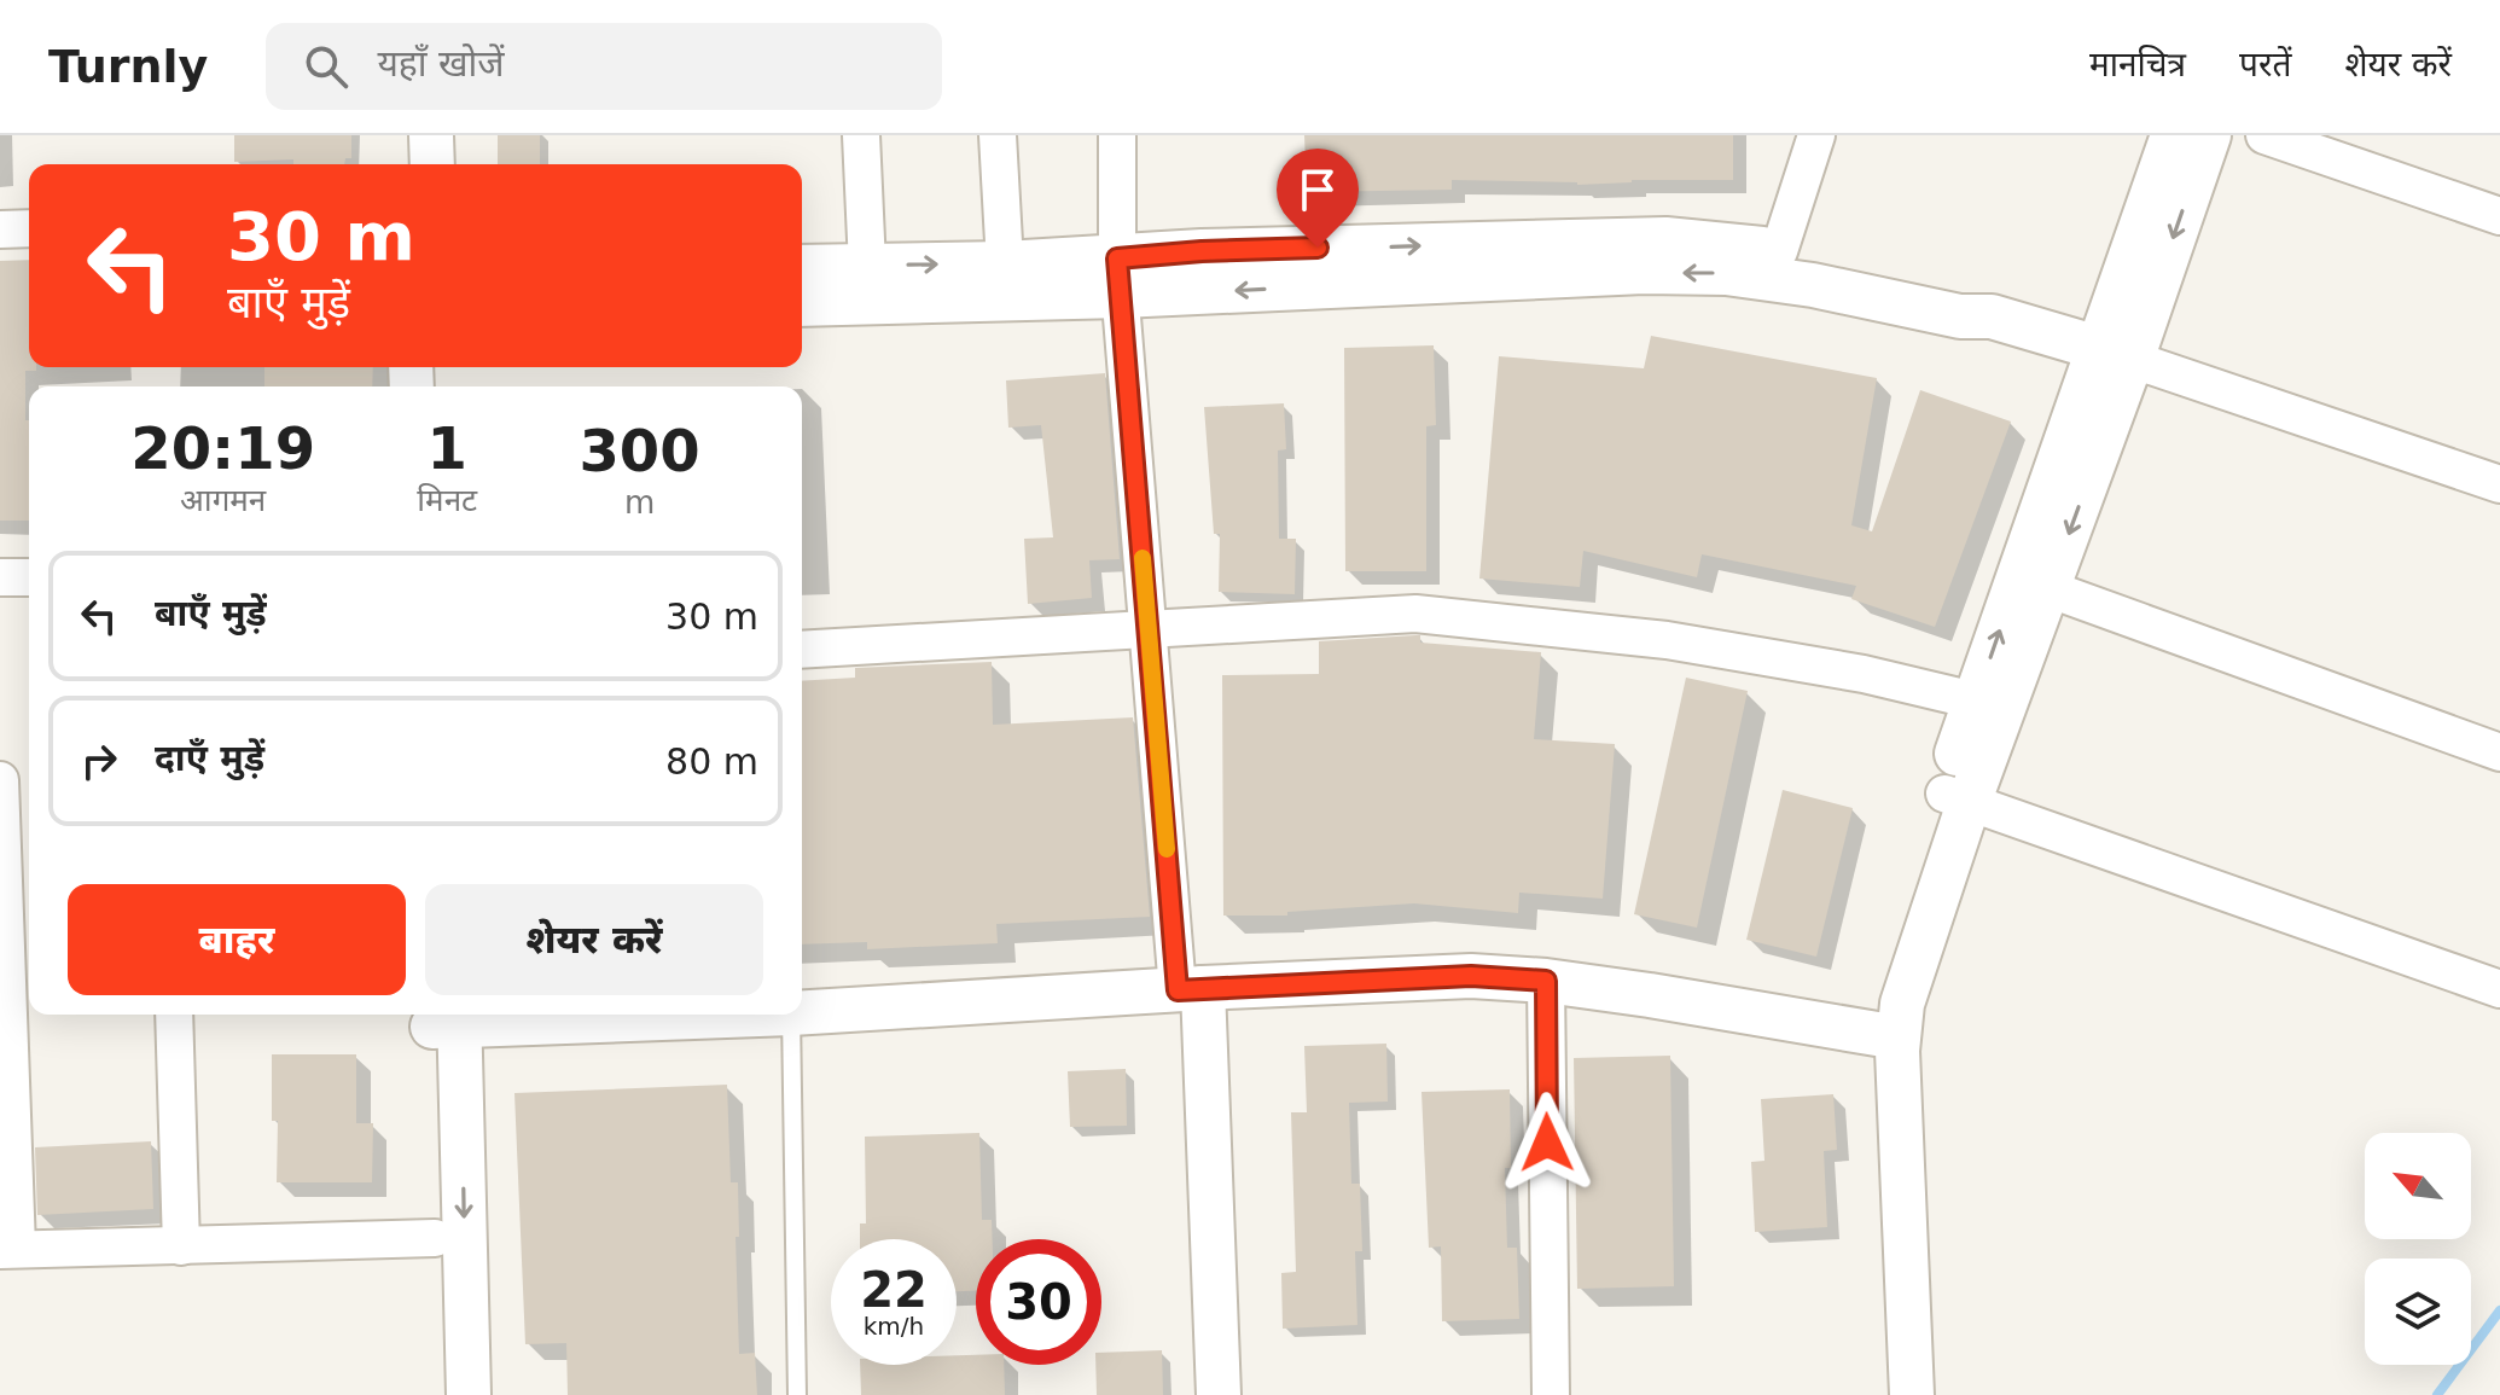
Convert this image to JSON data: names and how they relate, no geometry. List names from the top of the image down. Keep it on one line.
{"north":"top left","page":{"header":"Turnly","search":"यहाँ खोजें","nav":["मानचित्र","परतें","शेयर करें"],"turn":["30 m","बाएँ मुड़ें"],"eta":["20:19","आगमन","1","मिनट","300","m"],"list":[{"name":"बाएँ मुड़ें","value":"30 m"},{"name":"दाएँ मुड़ें","value":"80 m"}],"buttons":["बाहर","शेयर करें"],"speed":"22 km/h","limit":"30"}}
